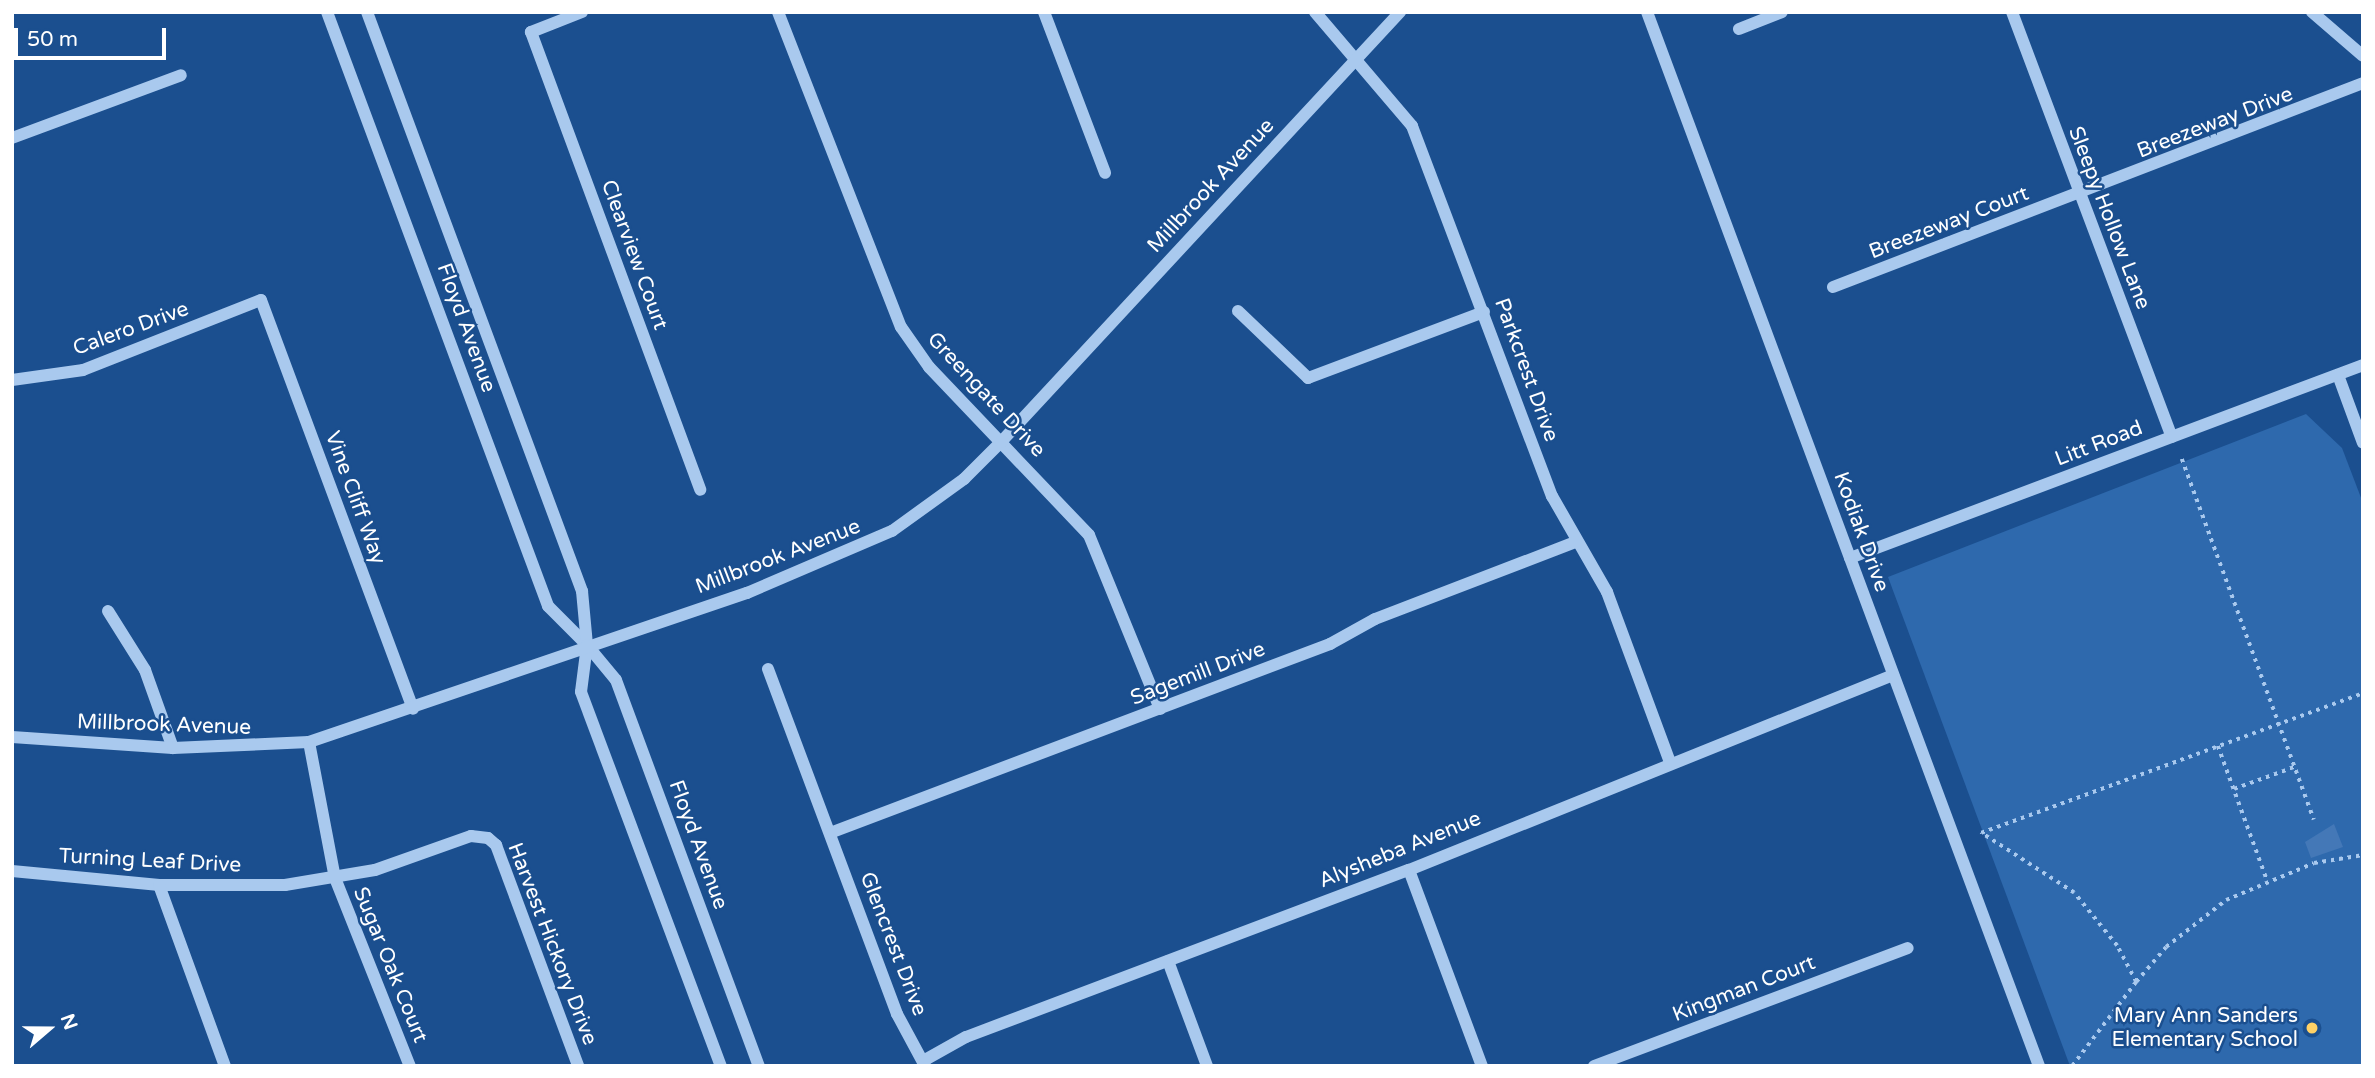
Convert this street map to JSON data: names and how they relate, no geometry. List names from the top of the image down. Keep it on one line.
{"streets":{"street":["Breezeway Drive","Millbrook Avenue","Sleepy Hollow Lane","Breezeway Court","Clearview Court","Floyd Avenue","Calero Drive","Parkcrest Drive","Greengate Drive","Litt Road","Vine Cliff Way","Kodiak Drive","Sagemill Drive","Alysheba Avenue","Turning Leaf Drive","Harvest Hickory Drive","Glencrest Drive","Sugar Oak Court","Kingman Court"]},"crossings":[["Breezeway Drive","Sleepy Hollow Lane"],["Breezeway Drive","Breezeway Court"],["Millbrook Avenue","Floyd Avenue"],["Millbrook Avenue","Parkcrest Drive"],["Millbrook Avenue","Greengate Drive"],["Millbrook Avenue","Vine Cliff Way"],["Millbrook Avenue","Sugar Oak Court"],["Sleepy Hollow Lane","Breezeway Court"],["Sleepy Hollow Lane","Litt Road"],["Calero Drive","Vine Cliff Way"],["Parkcrest Drive","Sagemill Drive"],["Parkcrest Drive","Alysheba Avenue"],["Greengate Drive","Sagemill Drive"],["Litt Road","Kodiak Drive"],["Kodiak Drive","Alysheba Avenue"],["Sagemill Drive","Glencrest Drive"],["Alysheba Avenue","Glencrest Drive"],["Turning Leaf Drive","Harvest Hickory Drive"],["Turning Leaf Drive","Sugar Oak Court"]],"places":["Mary Ann Sanders Elementary School"],"scale_bar":"50 m","north":"right"}
